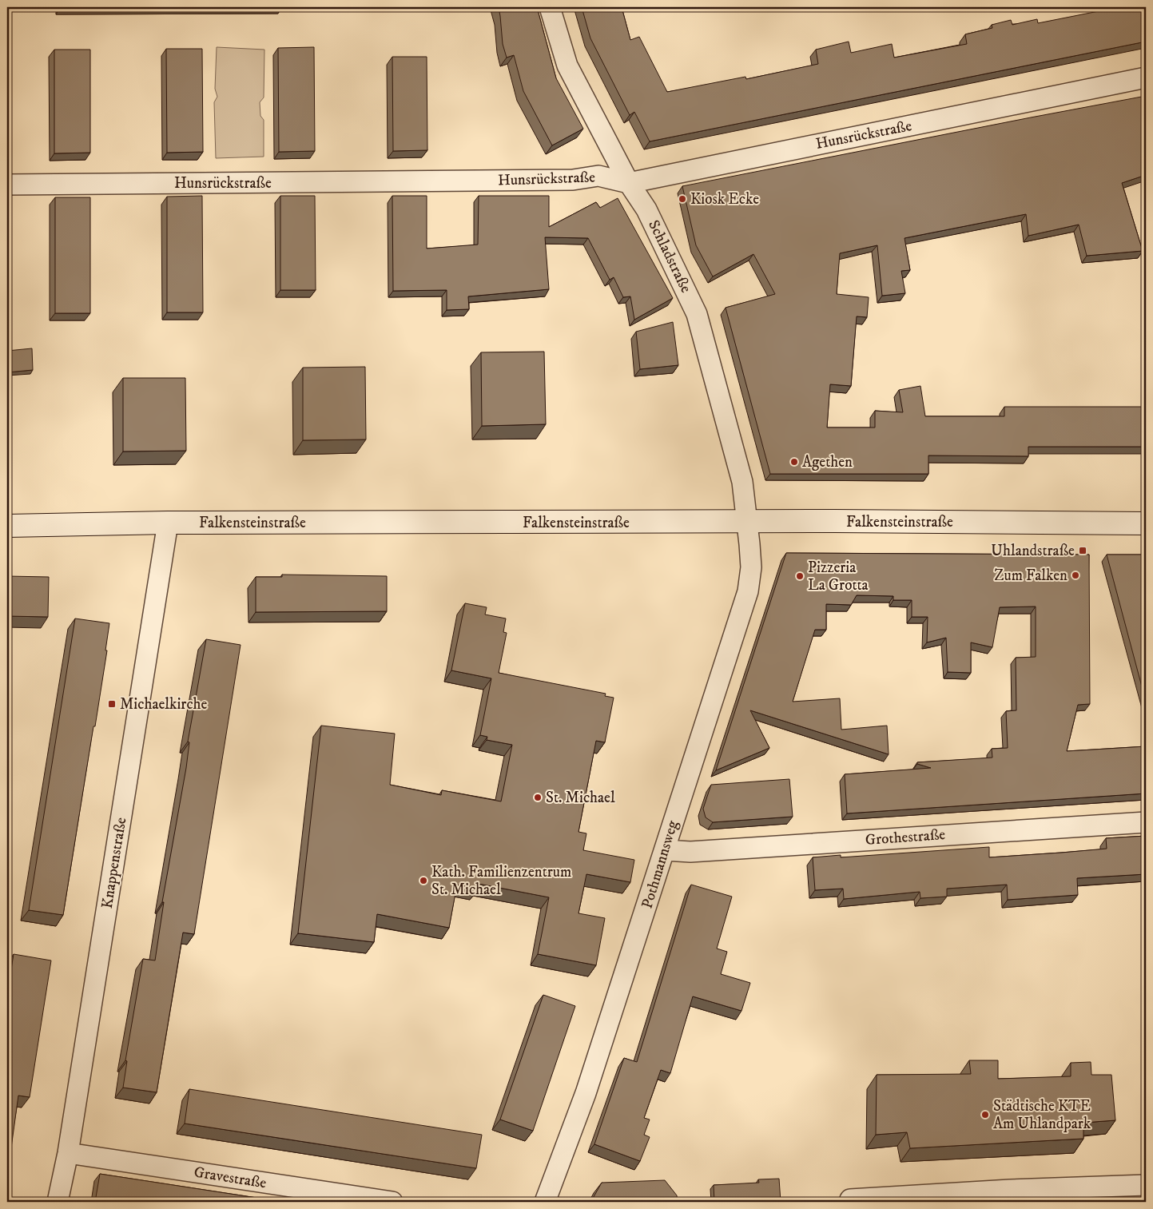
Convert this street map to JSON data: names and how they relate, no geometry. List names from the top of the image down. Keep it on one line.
{"streets":{"street":["Hunsrückstraße","Schladstraße","Falkensteinstraße","Grothestraße","Knappenstraße","Pothmannsweg","Gravestraße"]},"crossings":[["Hunsrückstraße","Schladstraße"],["Schladstraße","Falkensteinstraße"],["Schladstraße","Pothmannsweg"],["Falkensteinstraße","Knappenstraße"],["Falkensteinstraße","Pothmannsweg"],["Grothestraße","Pothmannsweg"],["Knappenstraße","Gravestraße"]],"places":{"other":["Kiosk Ecke","Agethen","Zum Falken","Pizzeria La Grotta","St. Michael","Kath. Familienzentrum St. Michael","Städtische KTE Am Uhlandpark"],"transit":["Uhlandstraße","Michaelkirche"]}}
